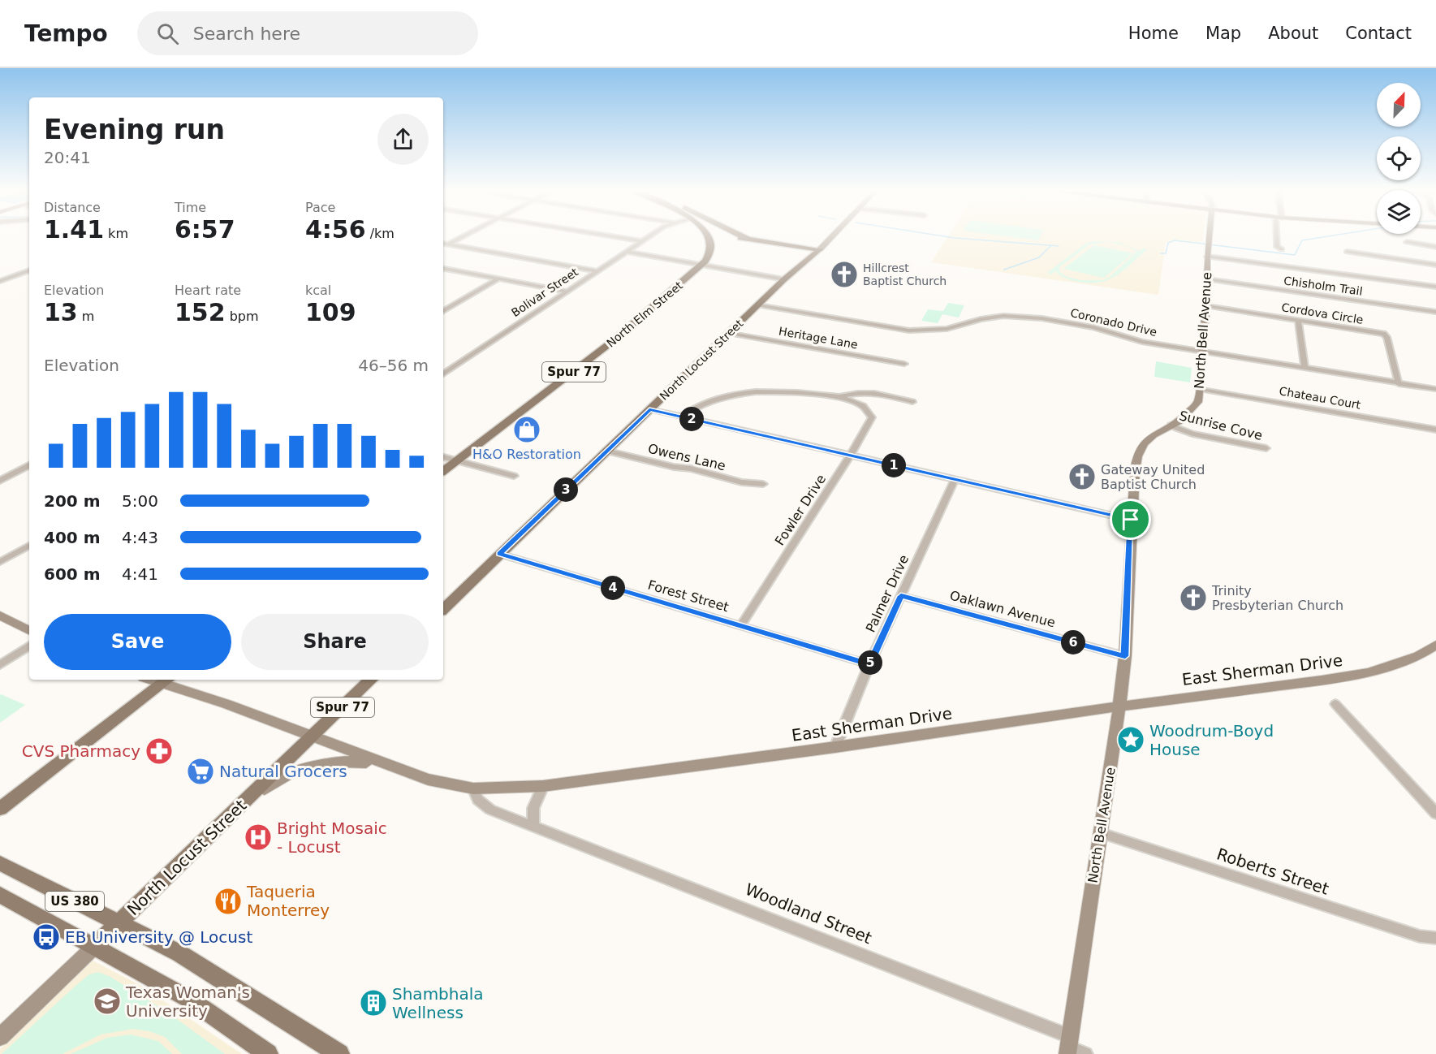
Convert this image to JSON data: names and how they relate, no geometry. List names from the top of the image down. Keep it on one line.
{"streets":{"main road":["North Elm Street","North Bell Avenue","North Locust Street","Spur 77","East Sherman Drive","US 380"],"street":["Chisholm Trail","Bolivar Street","Cordova Circle","Coronado Drive","Heritage Lane","Chateau Court","Sunrise Cove","Owens Lane","Fowler Drive","Palmer Drive","Forest Street","Oaklawn Avenue","Roberts Street","Woodland Street"]},"crossings":[["Chisholm Trail","North Bell Avenue"],["Cordova Circle","Coronado Drive"],["Cordova Circle","North Bell Avenue"],["Coronado Drive","North Bell Avenue"],["Coronado Drive","North Locust Street"],["North Bell Avenue","Chateau Court"],["North Bell Avenue","Sunrise Cove"],["North Bell Avenue","Oaklawn Avenue"],["North Bell Avenue","East Sherman Drive"],["North Bell Avenue","Roberts Street"],["North Bell Avenue","Woodland Street"],["Heritage Lane","North Locust Street"],["North Locust Street","Owens Lane"],["North Locust Street","Forest Street"],["North Locust Street","East Sherman Drive"],["North Locust Street","US 380"],["Fowler Drive","Forest Street"],["Palmer Drive","Forest Street"],["Palmer Drive","Oaklawn Avenue"],["Palmer Drive","East Sherman Drive"],["East Sherman Drive","Woodland Street"]],"places":{"church":["Hillcrest Baptist Church","Gateway United Baptist Church","Trinity Presbyterian Church"],"shop":["H&O Restoration"],"place":["Woodrum-Boyd House"],"pharmacy":["CVS Pharmacy"],"supermarket":["Natural Grocers"],"hospital":["Bright Mosaic - Locust"],"restaurant":["Taqueria Monterrey"],"bus stop":["EB University @ Locust"],"school or university":["Texas Woman's University"],"building":["Shambhala Wellness"]},"north":"top right","page":{"header":"Tempo","search":"Search here","nav":["Home","Map","About","Contact"],"heading":["Evening run","20:41"],"stats":[["Distance","1.41 km"],["Time","6:57"],["Pace","4:56 /km"],["Elevation","13 m"],["Heart rate","152 bpm"],["kcal","109"]],"chart":["Elevation","46–56 m"],"pins":["2","1","3","4","6","5"],"list":[{"name":"200 m","note":"5:00"},{"name":"400 m","note":"4:43"},{"name":"600 m","note":"4:41"}],"buttons":["Save","Share"]}}
